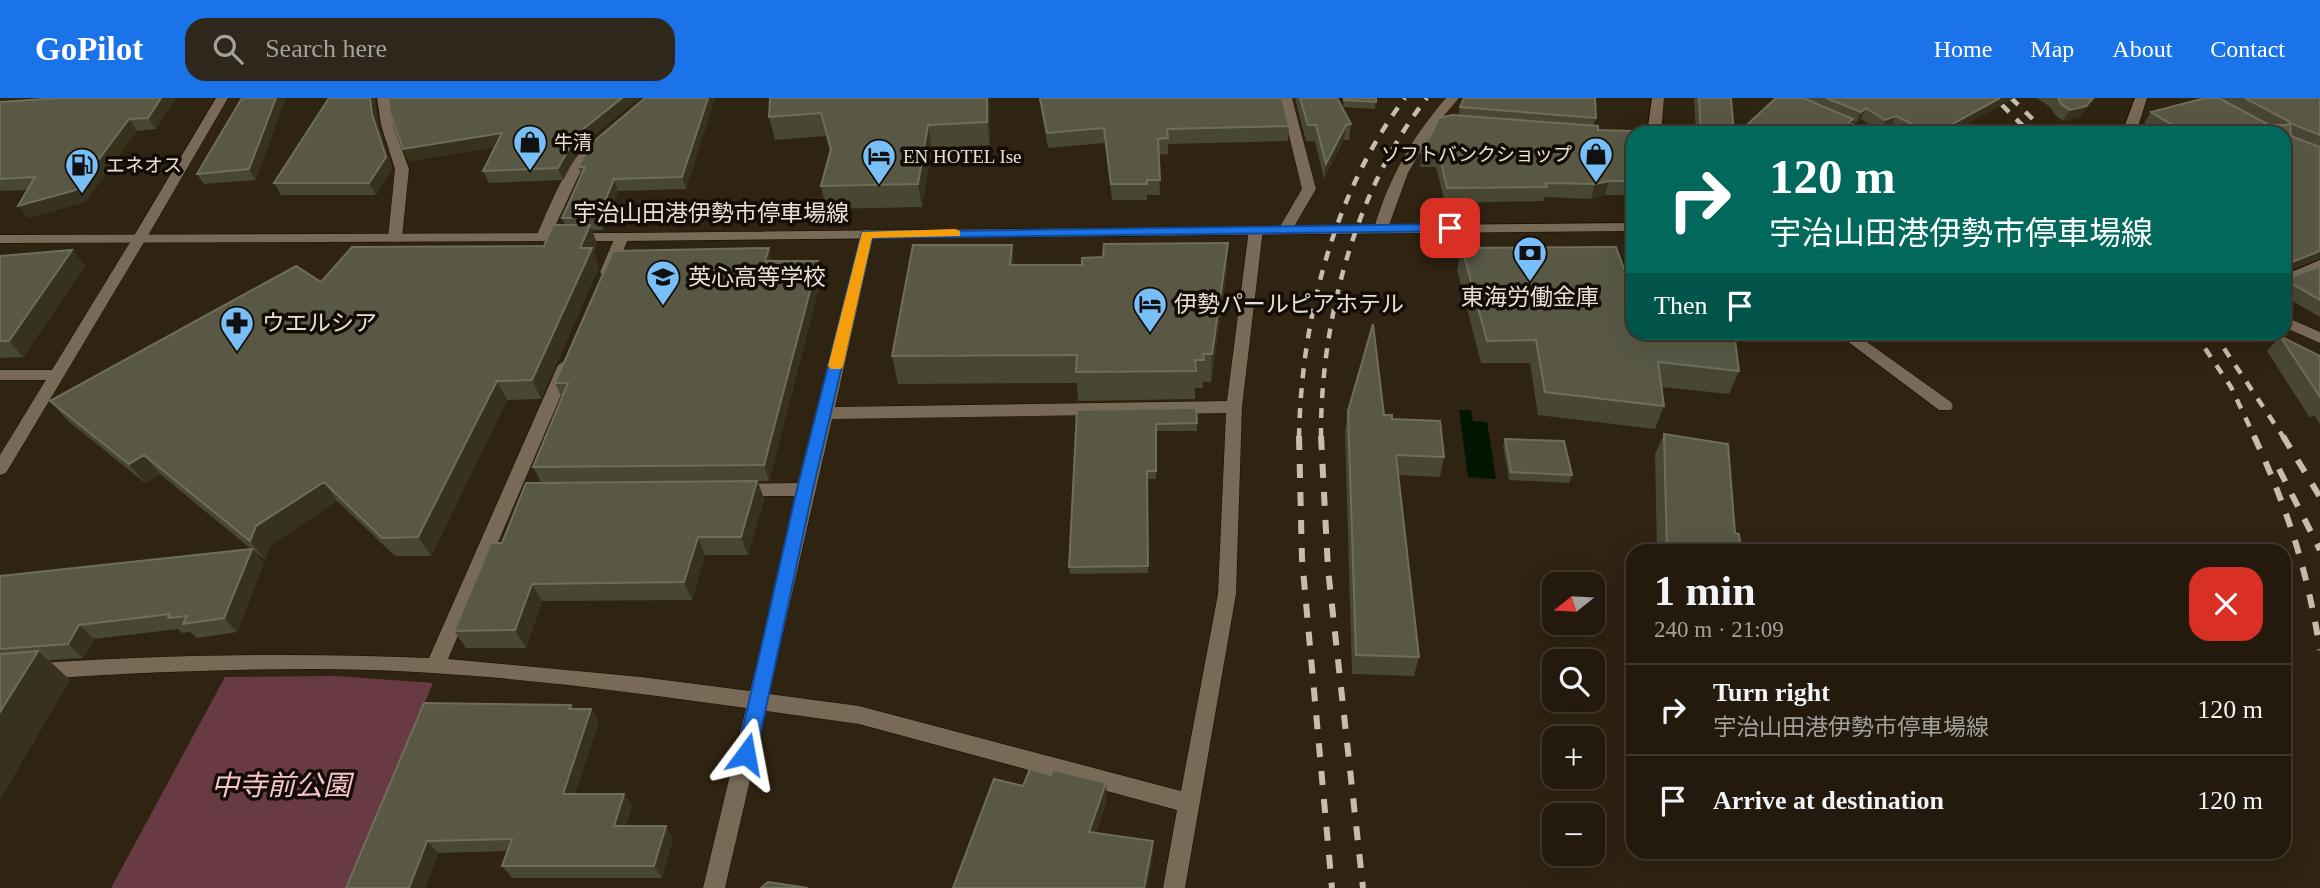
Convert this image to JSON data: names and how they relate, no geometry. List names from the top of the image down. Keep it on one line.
{"streets":{"street":["宇治山田港伊勢市停車場線"]},"parks":["中寺前公園"],"places":{"shop":["牛清","ソフトバンクショップ"],"hotel":["EN HOTEL Ise","伊勢パールピアホテル"],"fuel station":["エネオス"],"bank":["東海労働金庫"],"school or university":["英心高等学校"],"pharmacy":["ウエルシア"]},"north":"left","page":{"header":"GoPilot","search":"Search here","nav":["Home","Map","About","Contact"],"turn":["120 m","宇治山田港伊勢市停車場線"],"then":"Then","heading":["1 min","240 m · 21:09"],"map_buttons":["+","−"],"list":[{"name":"Turn right","note":"宇治山田港伊勢市停車場線","value":"120 m"},{"name":"Arrive at destination","value":"120 m"}]}}
